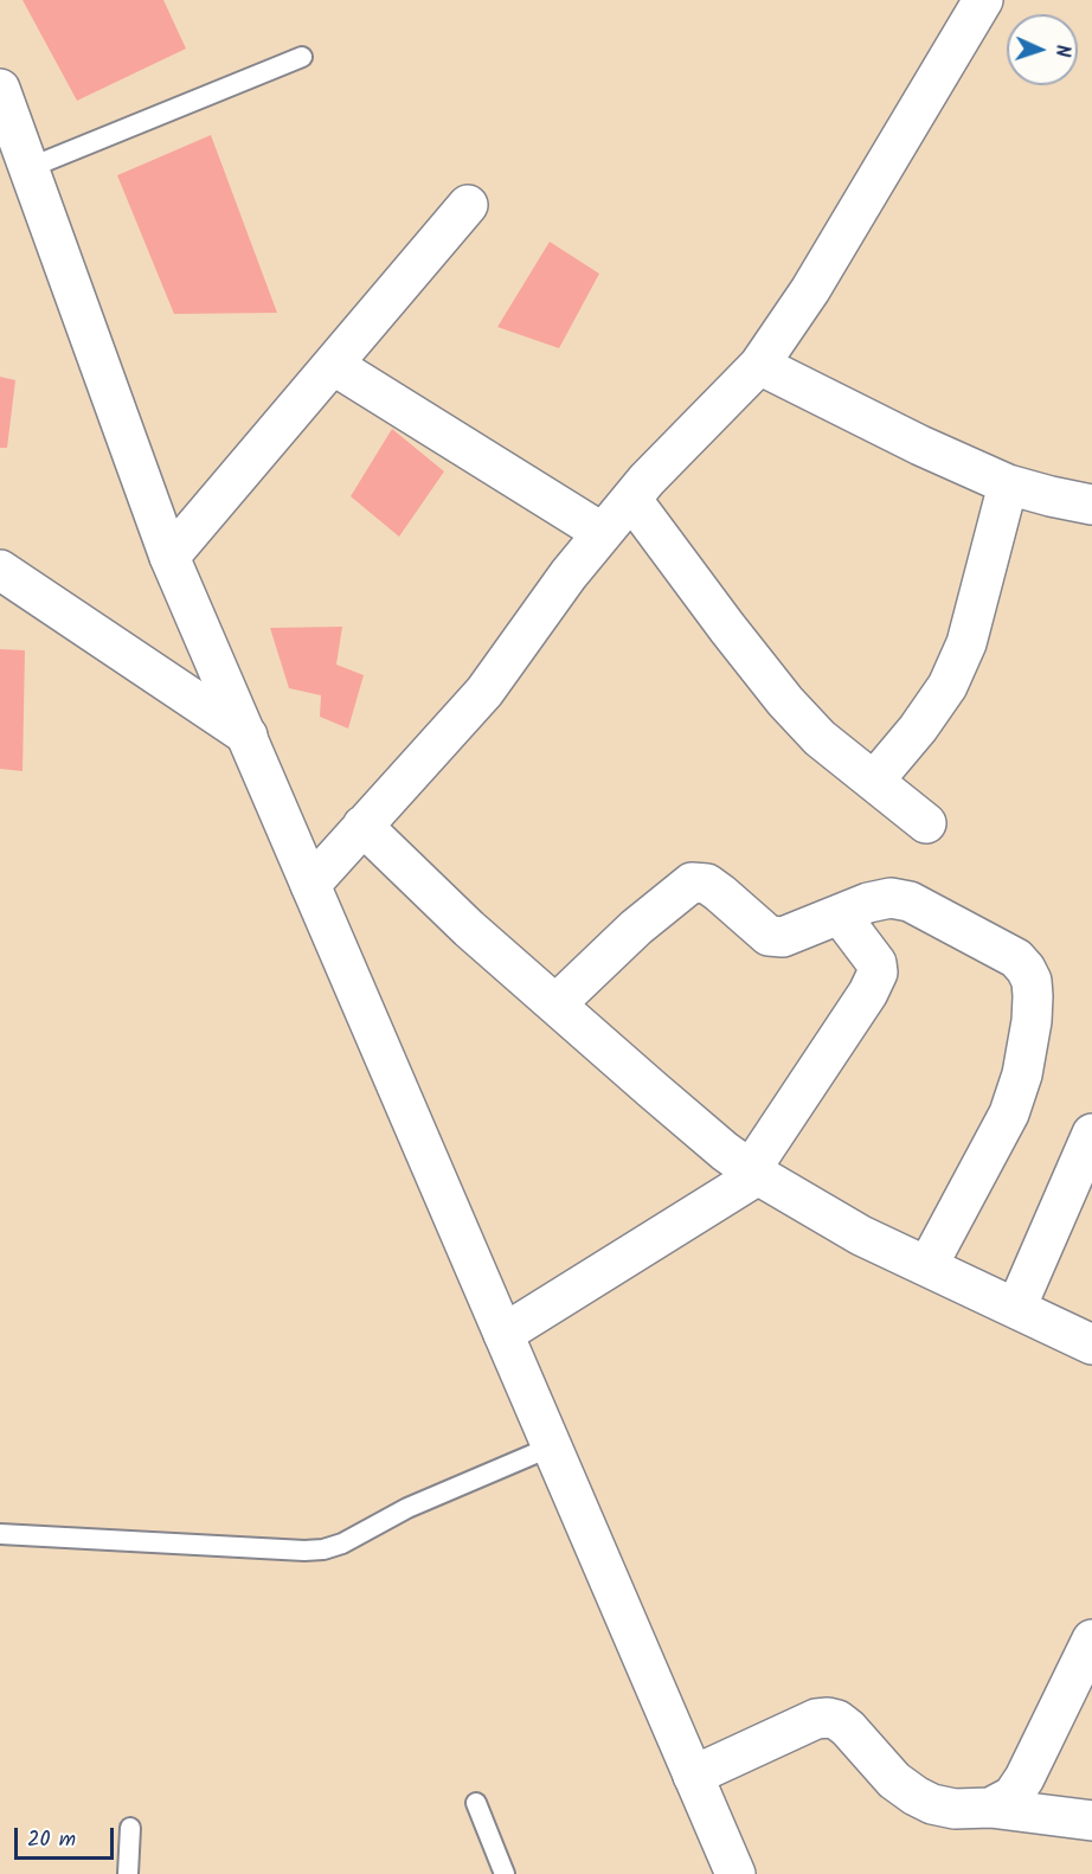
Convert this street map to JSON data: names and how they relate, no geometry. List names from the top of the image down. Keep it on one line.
{"scale_bar":"20 m","north":"right"}
